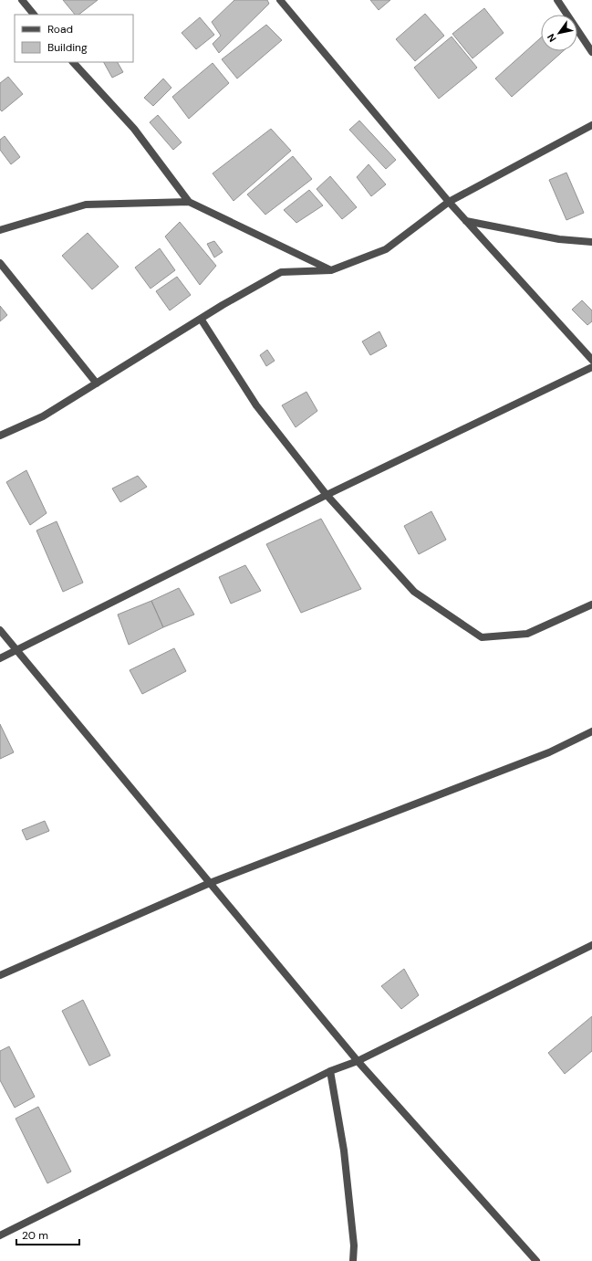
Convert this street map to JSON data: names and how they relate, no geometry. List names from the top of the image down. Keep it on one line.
{"legend":["Road","Building"],"scale_bar":"20 m","north":"bottom left"}
